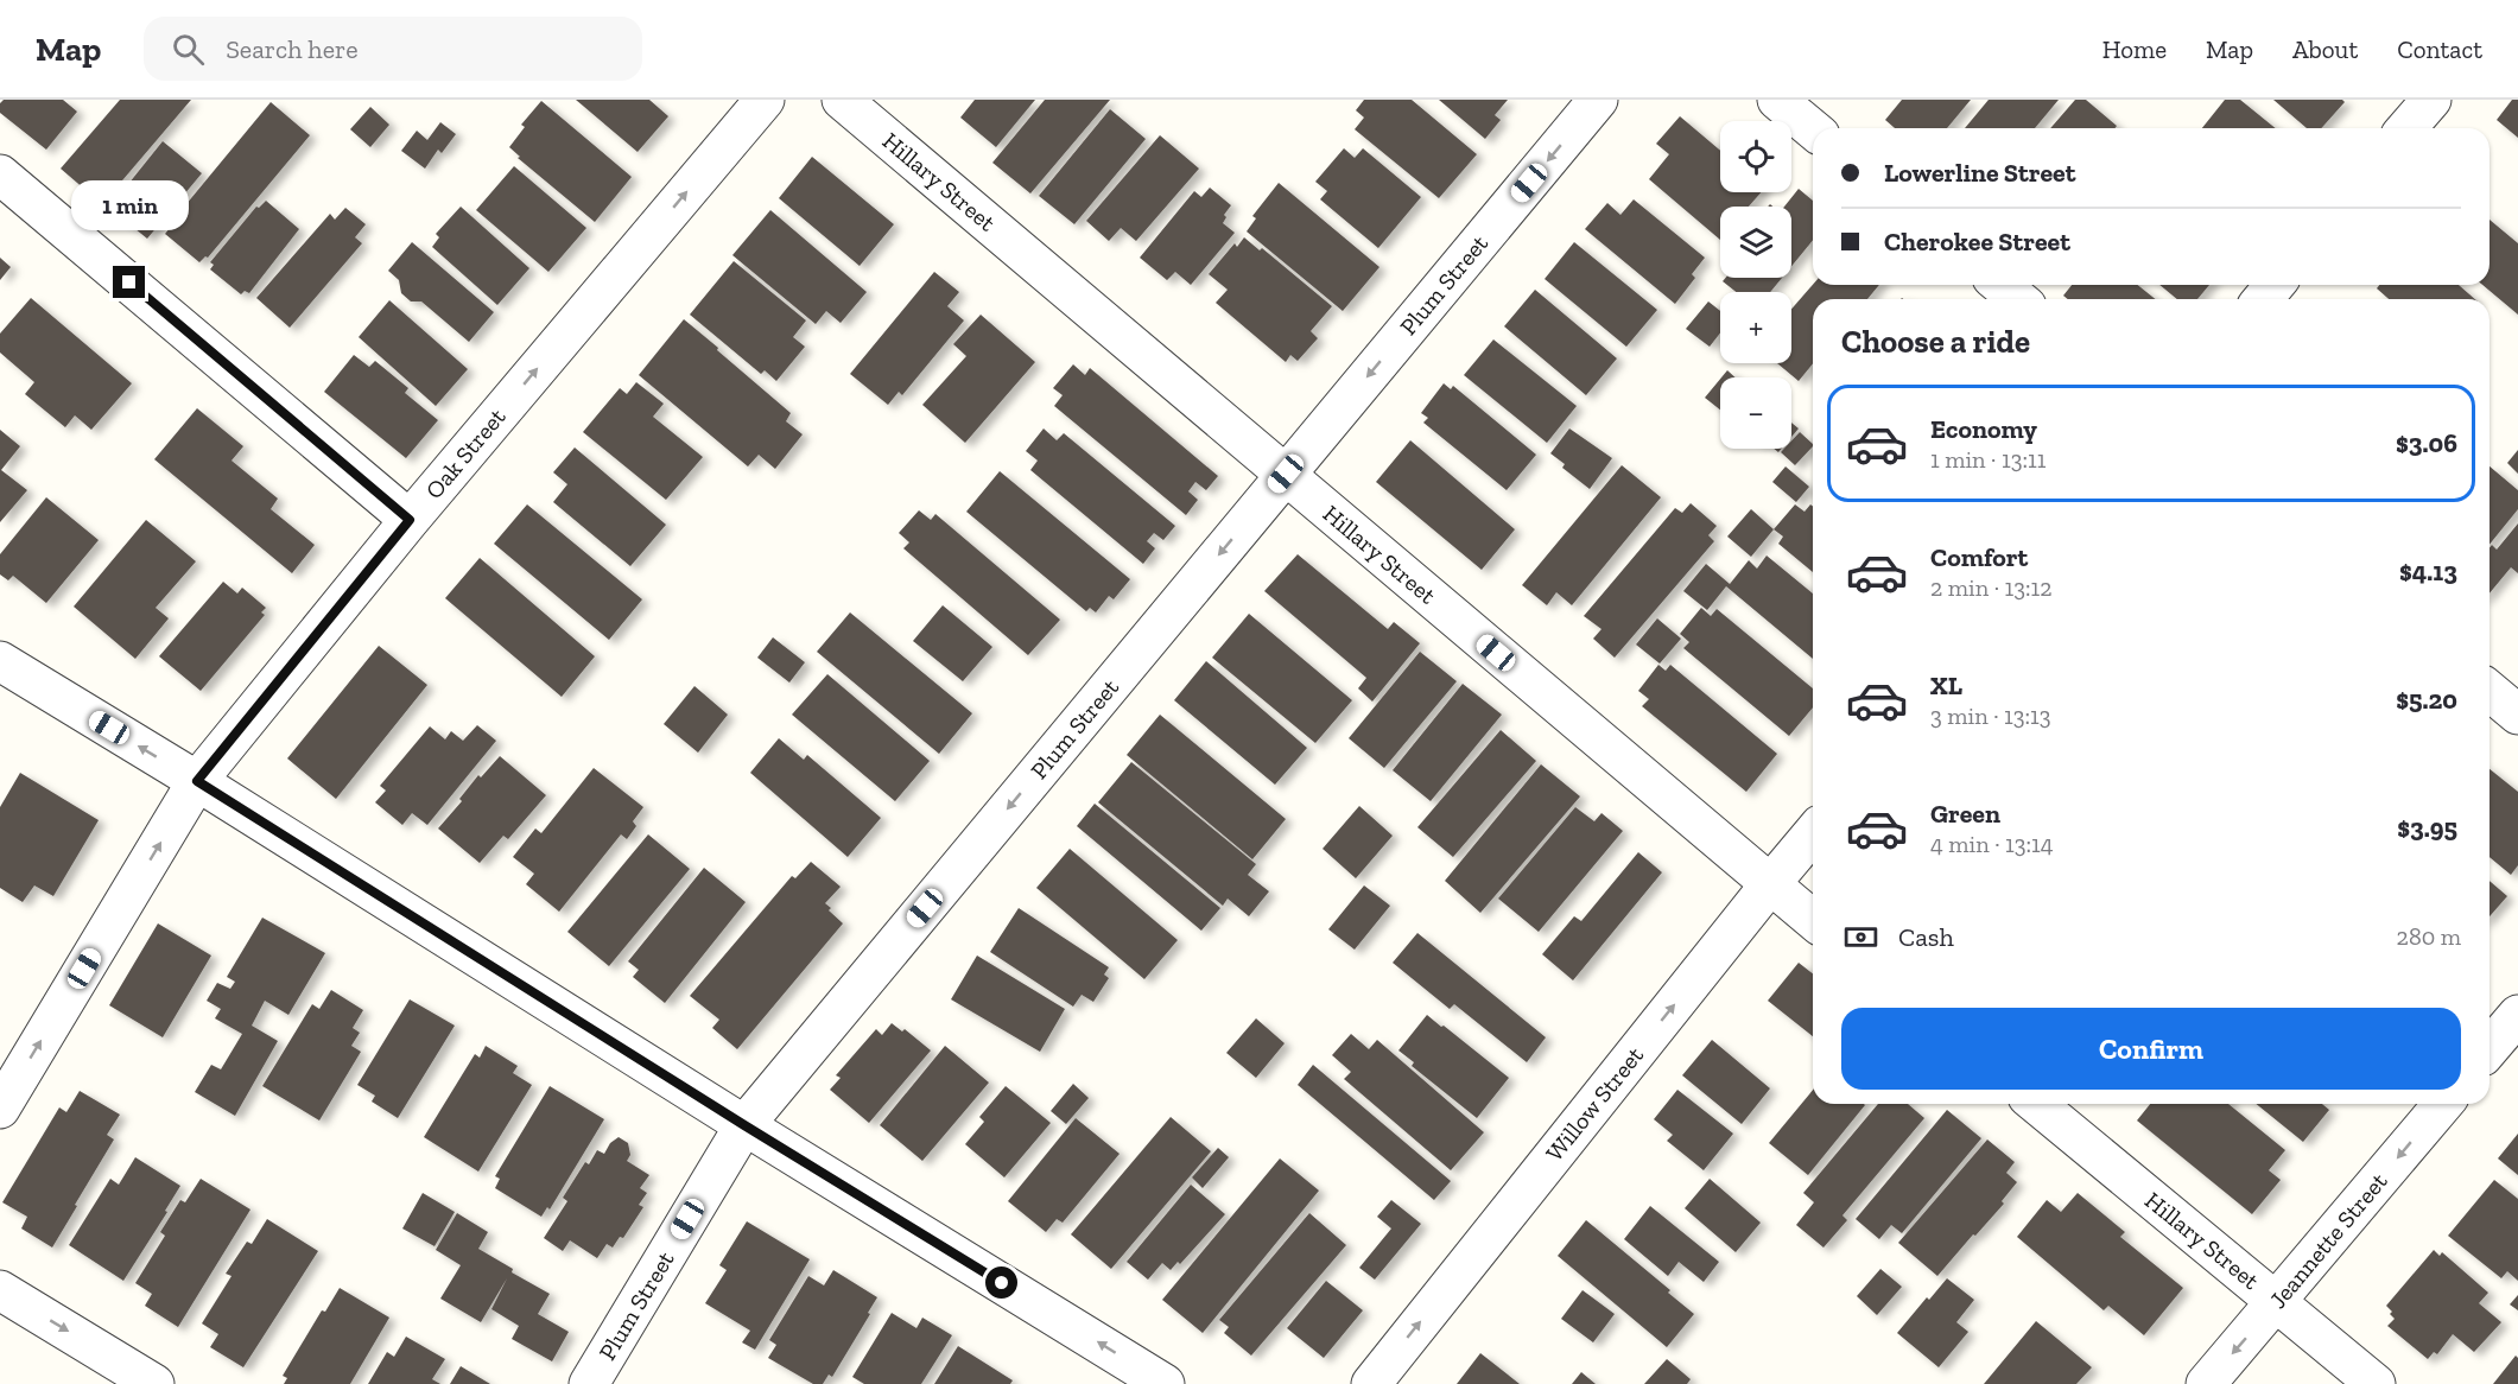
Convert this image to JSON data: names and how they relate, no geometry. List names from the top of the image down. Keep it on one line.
{"streets":{"street":["Hillary Street","Plum Street","Oak Street","Willow Street","Jeannette Street"]},"crossings":[["Hillary Street","Plum Street"],["Hillary Street","Willow Street"],["Hillary Street","Jeannette Street"]],"one_way":["Plum Street","Oak Street","Willow Street","Jeannette Street"],"page":{"header":"Map","search":"Search here","nav":["Home","Map","About","Contact"],"map_buttons":["+","−"],"banner":["Lowerline Street","Cherokee Street"],"bubble":"1 min","heading":"Choose a ride","list":[{"name":"Economy","note":"1 min · 13:11","value":"$3.06"},{"name":"Comfort","note":"2 min · 13:12","value":"$4.13"},{"name":"XL","note":"3 min · 13:13","value":"$5.20"},{"name":"Green","note":"4 min · 13:14","value":"$3.95"}],"pay":["Cash","280 m"],"buttons":"Confirm"}}
